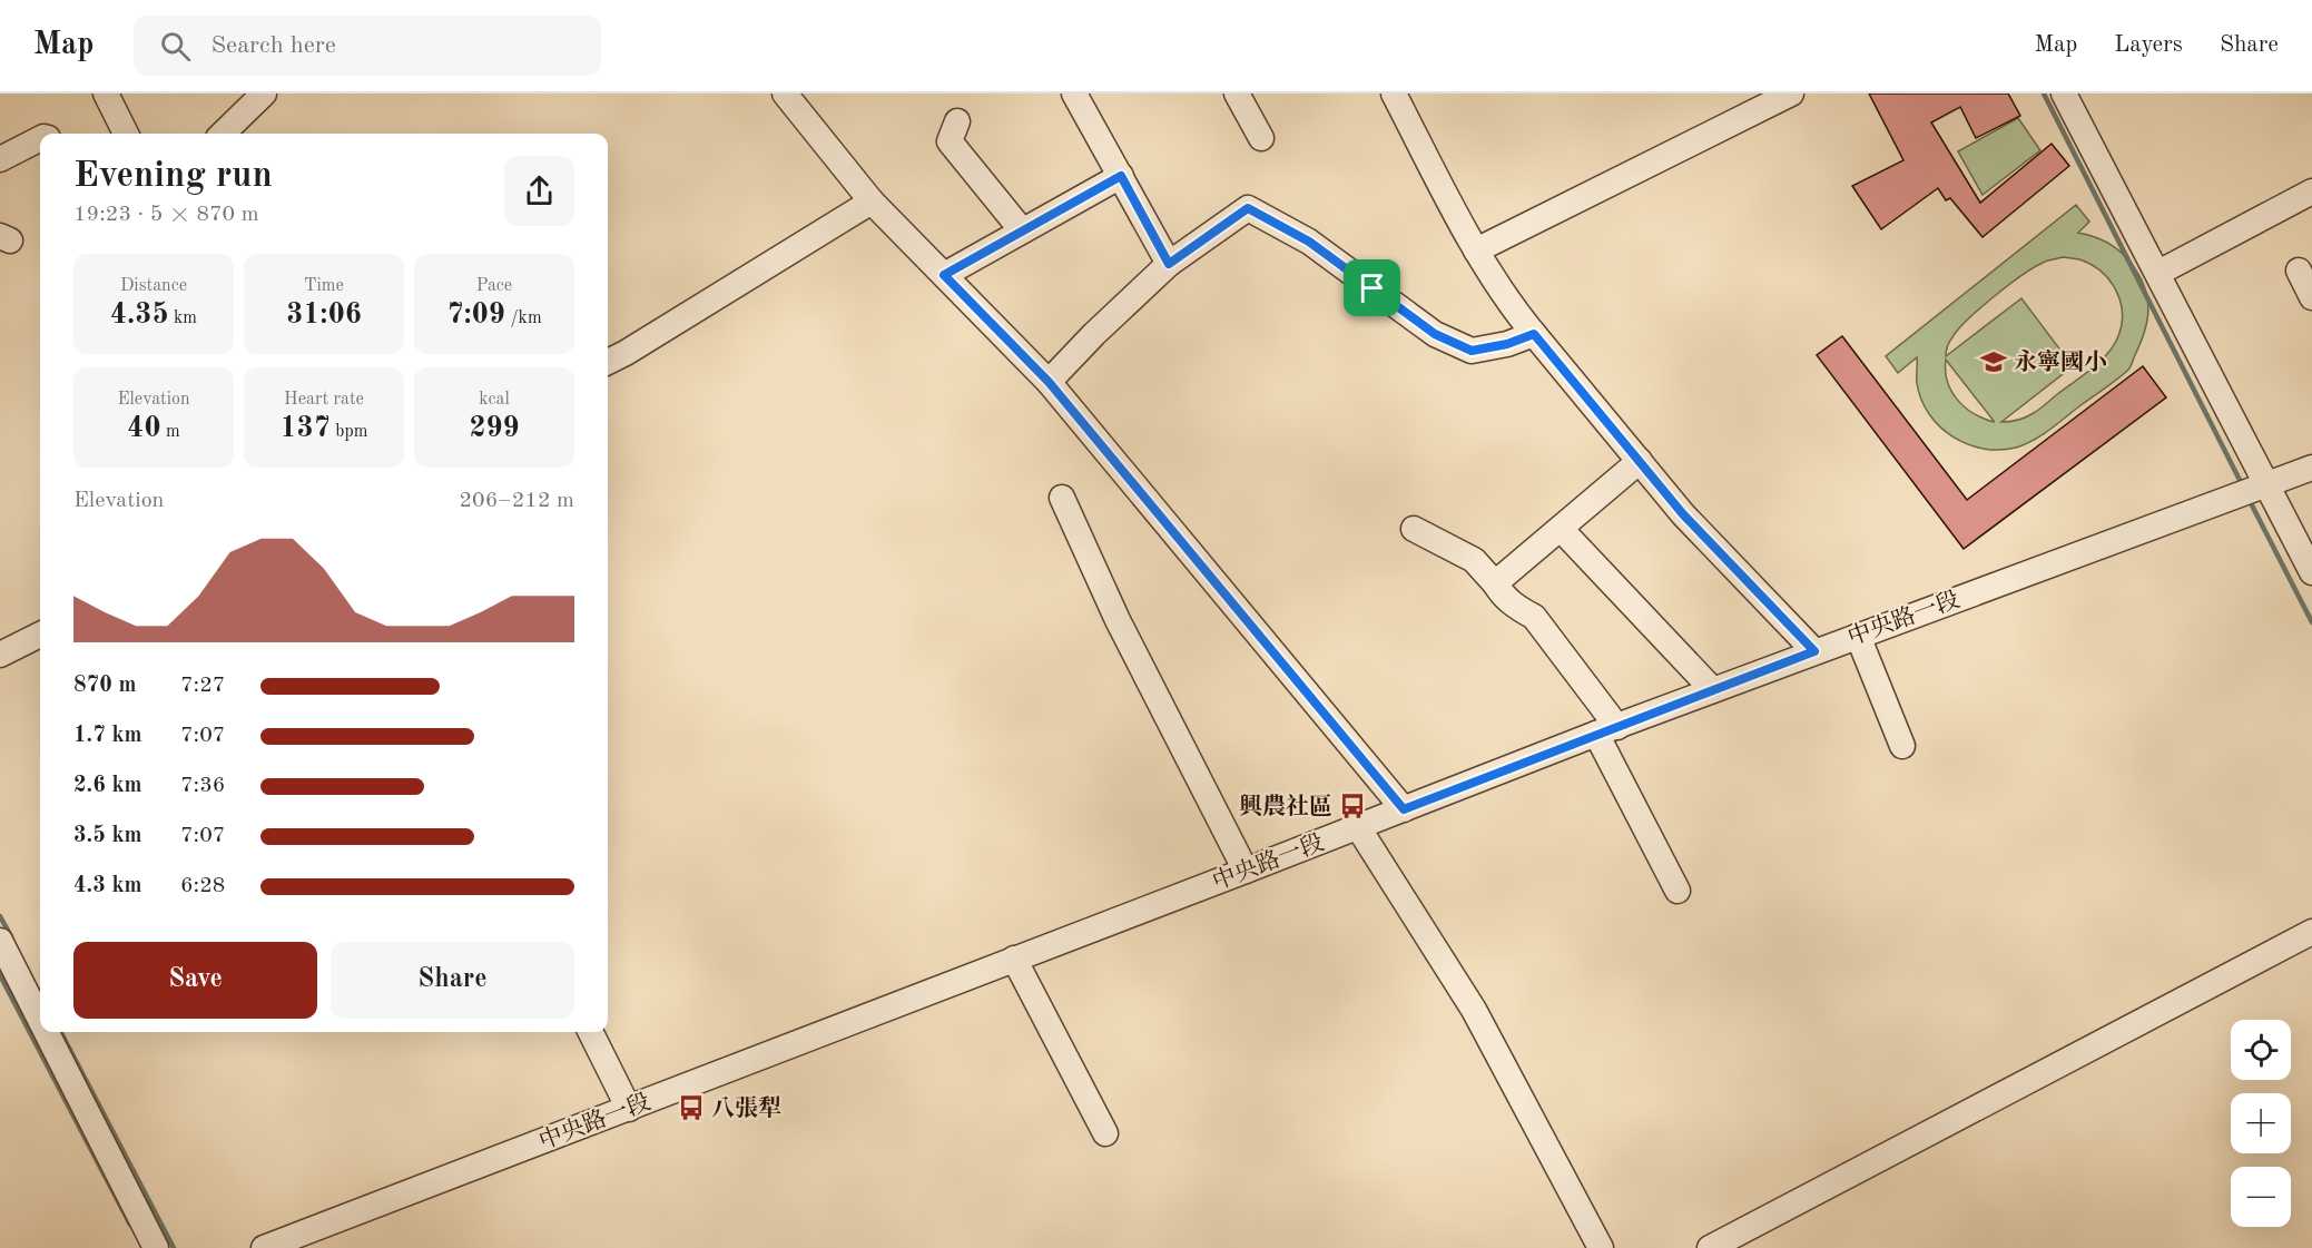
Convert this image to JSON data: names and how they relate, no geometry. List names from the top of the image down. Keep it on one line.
{"streets":{"street":["中央路一段"]},"places":{"school or university":["永寧國小"],"bus stop":["興農社區","八張犁"]},"page":{"header":"Map","search":"Search here","nav":["Map","Layers","Share"],"heading":["Evening run","19:23 · 5 × 870 m"],"stats":[["Distance","4.35 km"],["Time","31:06"],["Pace","7:09 /km"],["Elevation","40 m"],["Heart rate","137 bpm"],["kcal","299"]],"chart":["Elevation","206–212 m"],"list":[{"name":"870 m","note":"7:27"},{"name":"1.7 km","note":"7:07"},{"name":"2.6 km","note":"7:36"},{"name":"3.5 km","note":"7:07"},{"name":"4.3 km","note":"6:28"}],"buttons":["Save","Share"],"map_buttons":["+","−"]}}
